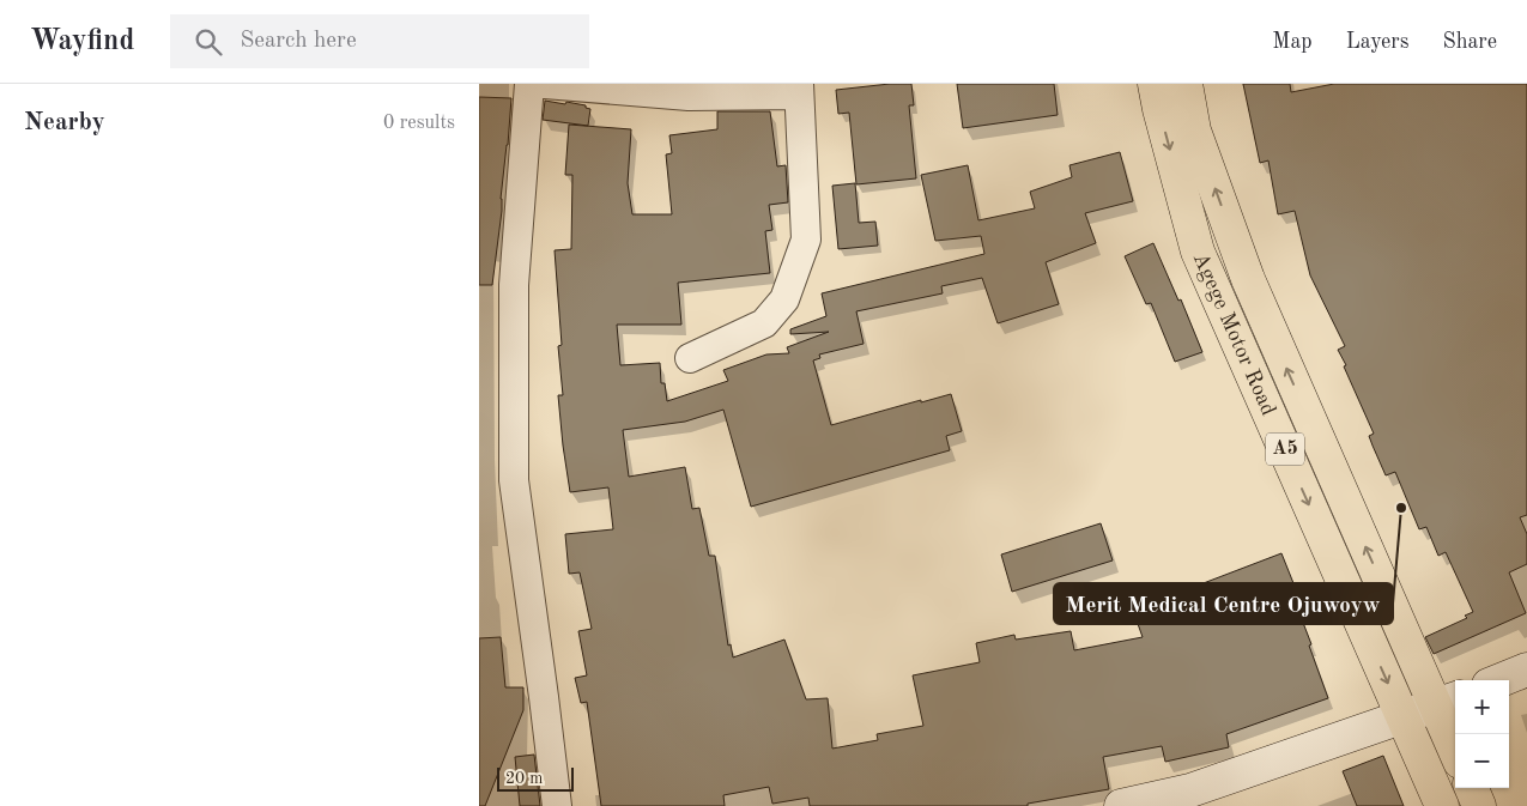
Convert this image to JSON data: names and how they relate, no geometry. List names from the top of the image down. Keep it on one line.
{"streets":{"highway":["Agege Motor Road","A5"]},"places":["Merit Medical Centre Ojuwoyw"],"scale_bar":"20 m","page":{"header":"Wayfind","search":"Search here","nav":["Map","Layers","Share"],"heading":["Nearby","0 results"],"map_buttons":["+","−"],"scale":"20 m"}}
